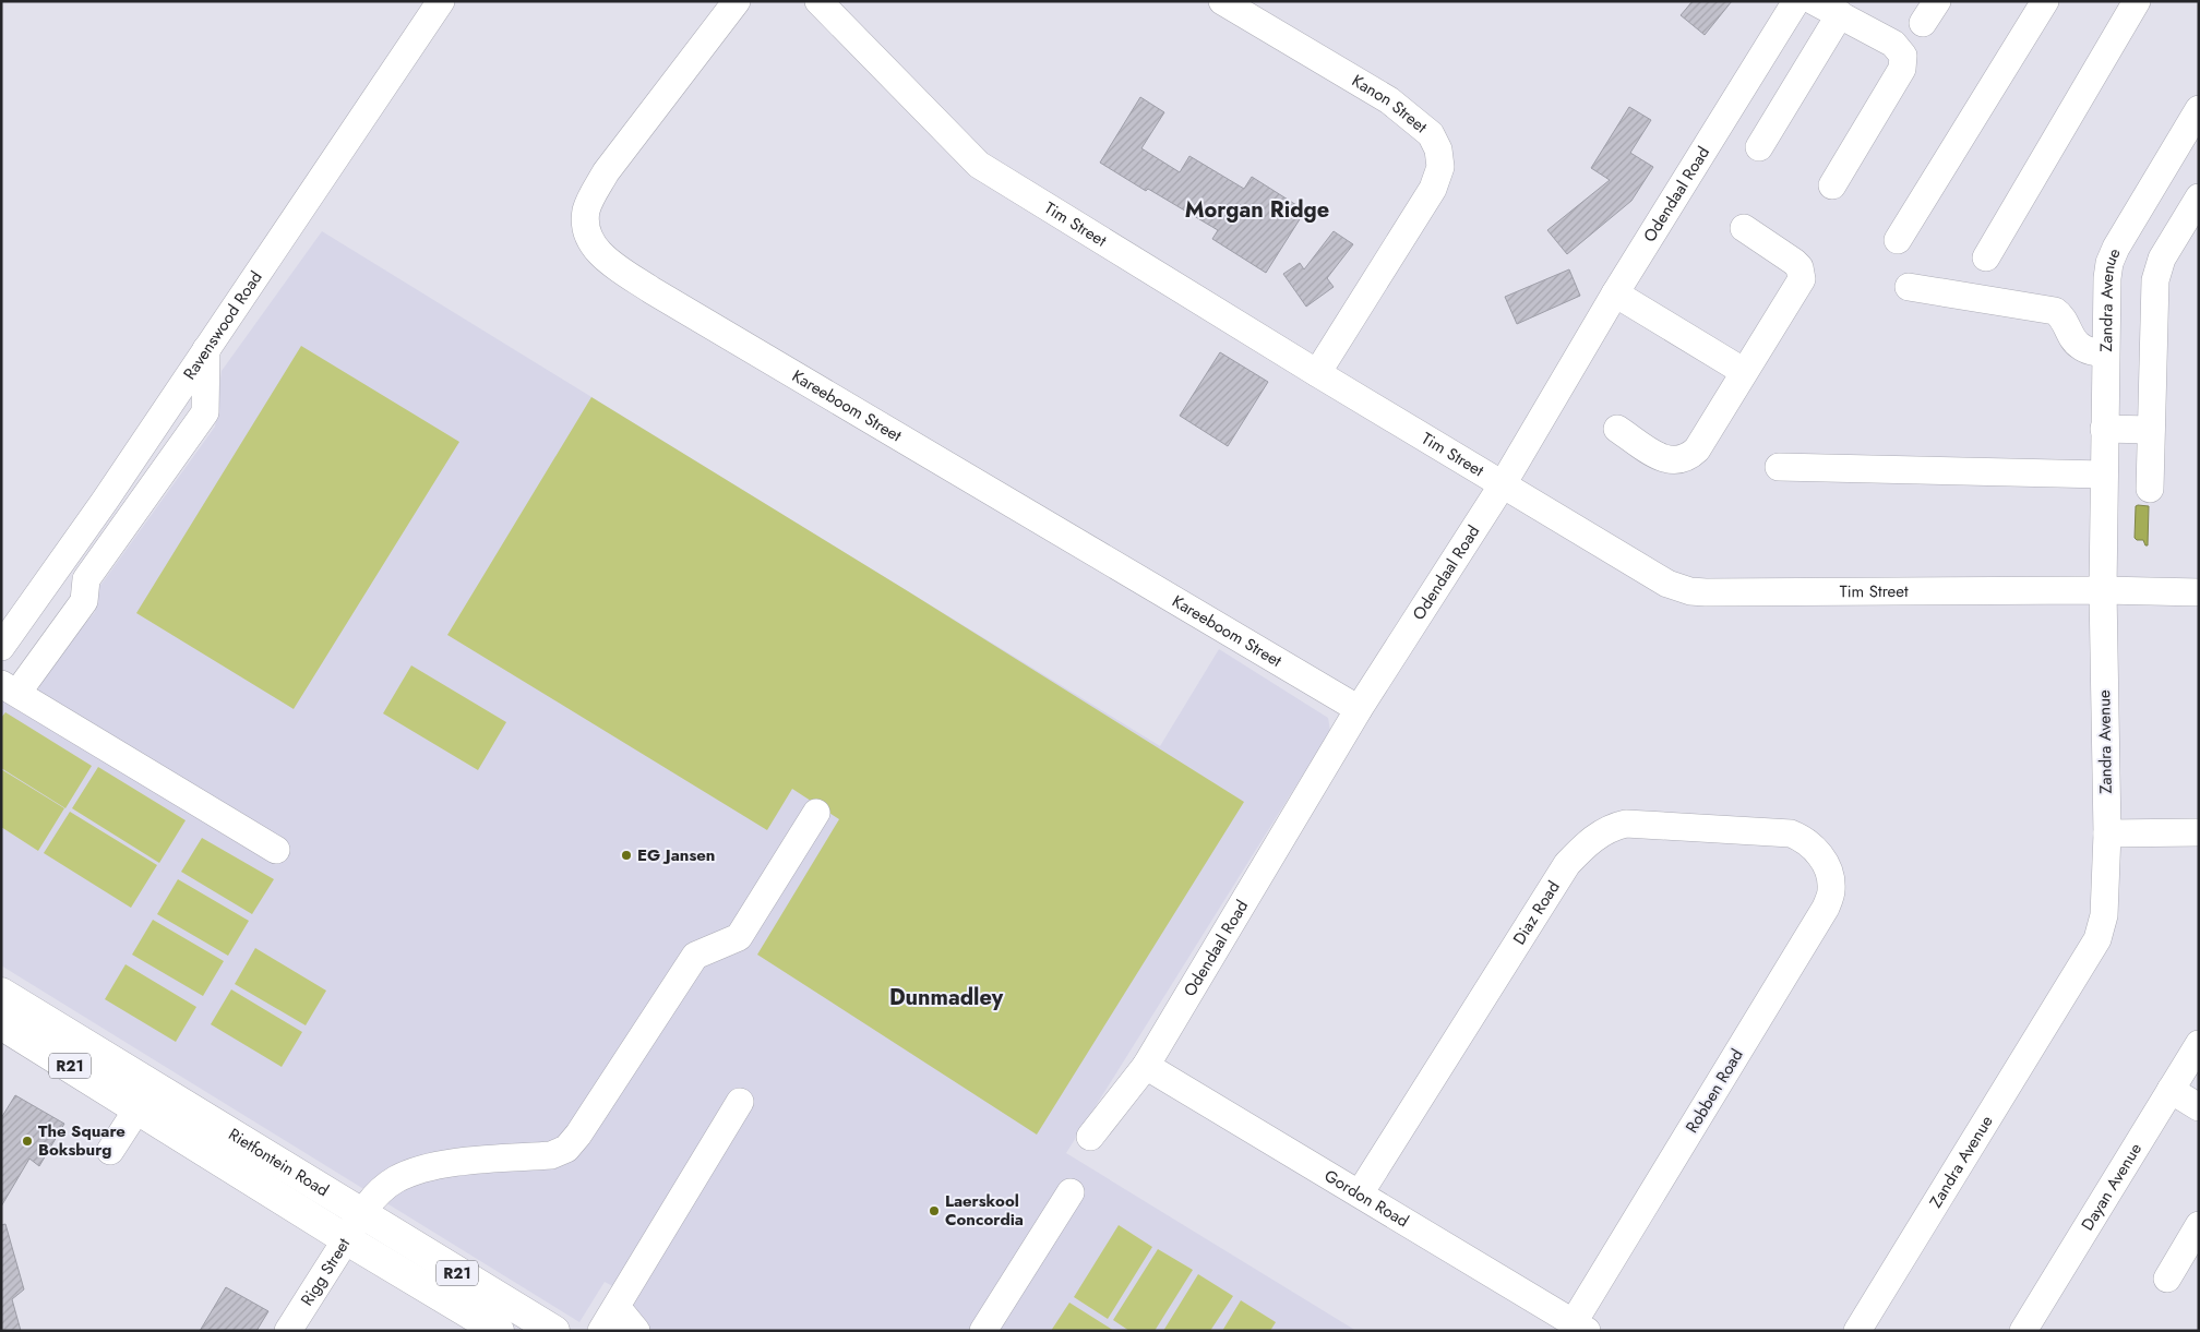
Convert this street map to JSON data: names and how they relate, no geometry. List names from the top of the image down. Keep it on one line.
{"streets":{"main road":["R21","Rietfontein Road"],"street":["Kanon Street","Odendaal Road","Tim Street","Zandra Avenue","Ravenswood Road","Kareeboom Street","Diaz Road","Robben Road","Dayan Avenue","Gordon Road","Rigg Street"]},"crossings":[["Kanon Street","Tim Street"],["Odendaal Road","Tim Street"],["Odendaal Road","Kareeboom Street"],["Odendaal Road","Gordon Road"],["Tim Street","Zandra Avenue"],["Diaz Road","Robben Road"],["Diaz Road","Gordon Road"],["Robben Road","Gordon Road"],["Rietfontein Road","Rigg Street"]],"districts":["Morgan Ridge","Dunmadley"],"places":["EG Jansen","The Square Boksburg","Laerskool Concordia"]}
